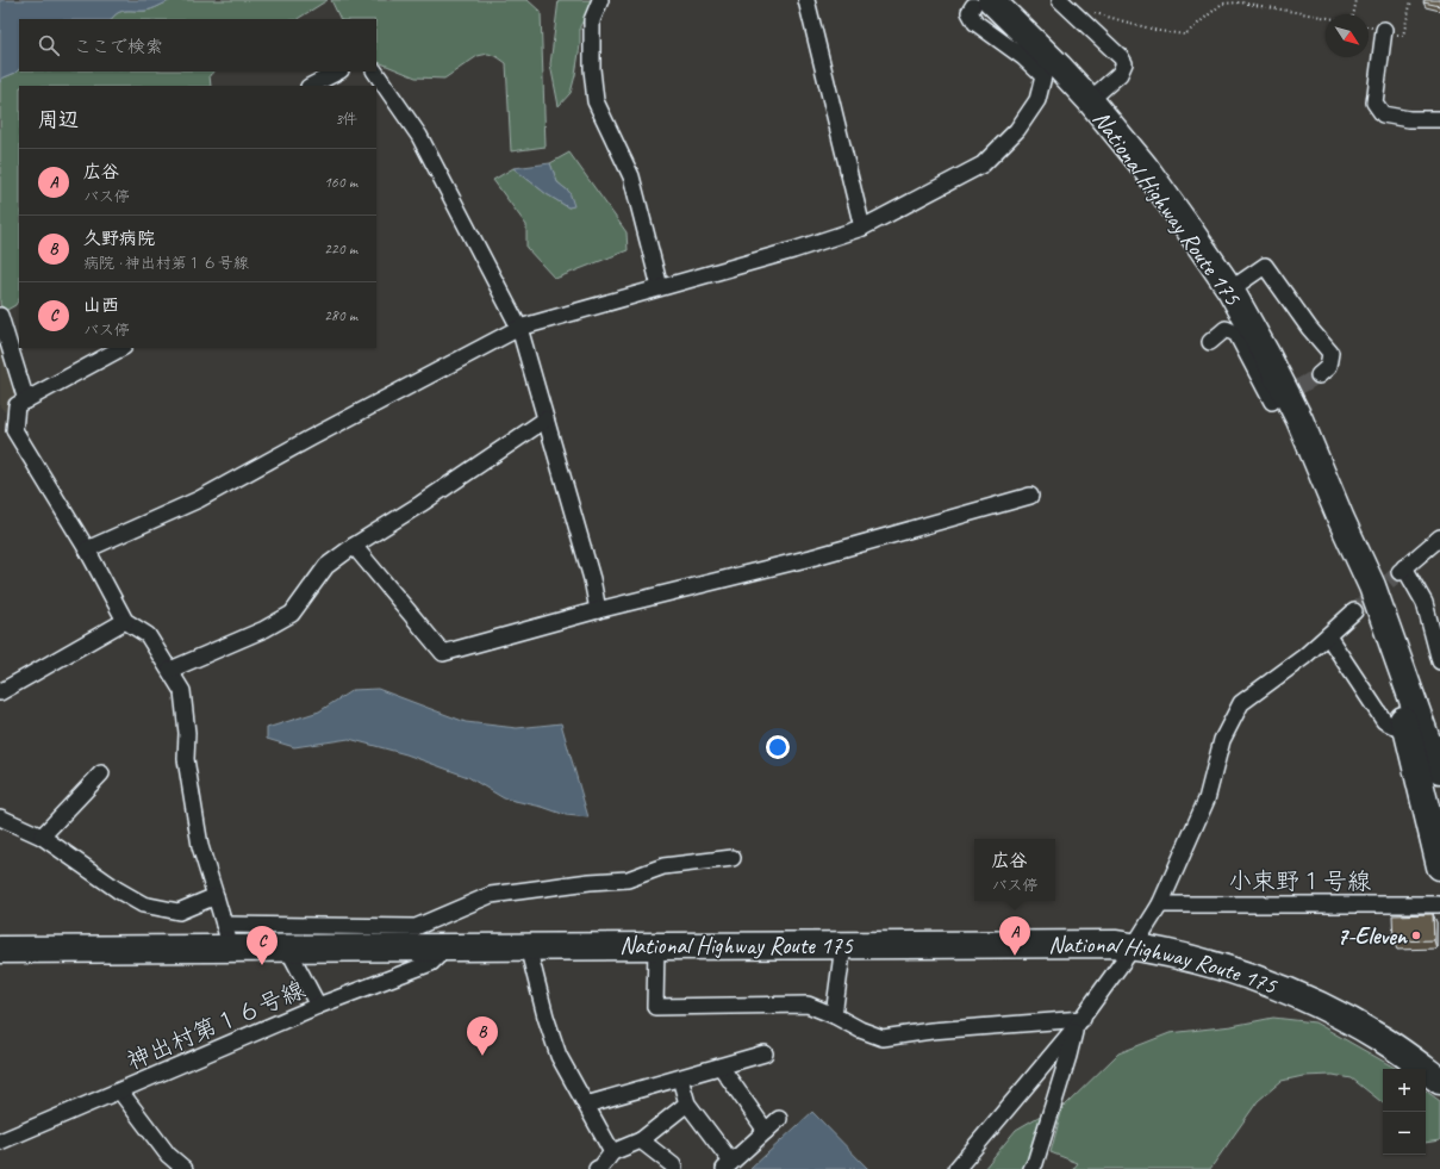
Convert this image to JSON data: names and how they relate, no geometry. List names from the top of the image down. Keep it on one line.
{"streets":{"highway":["National Highway Route 175"],"street":["小束野１号線","神出村第１６号線"]},"crossings":[["National Highway Route 175","神出村第１６号線"]],"places":["7-Eleven"],"north":"bottom right","page":{"search":"ここで検索","heading":["周辺","3件"],"list":[{"mark":"A","name":"広谷","note":"バス停","value":"160 m"},{"mark":"B","name":"久野病院","note":"病院 · 神出村第１６号線","value":"220 m"},{"mark":"C","name":"山西","note":"バス停","value":"280 m"}],"popup":["広谷","バス停"],"pins":["A","C","B"],"map_buttons":["+","−"]}}
